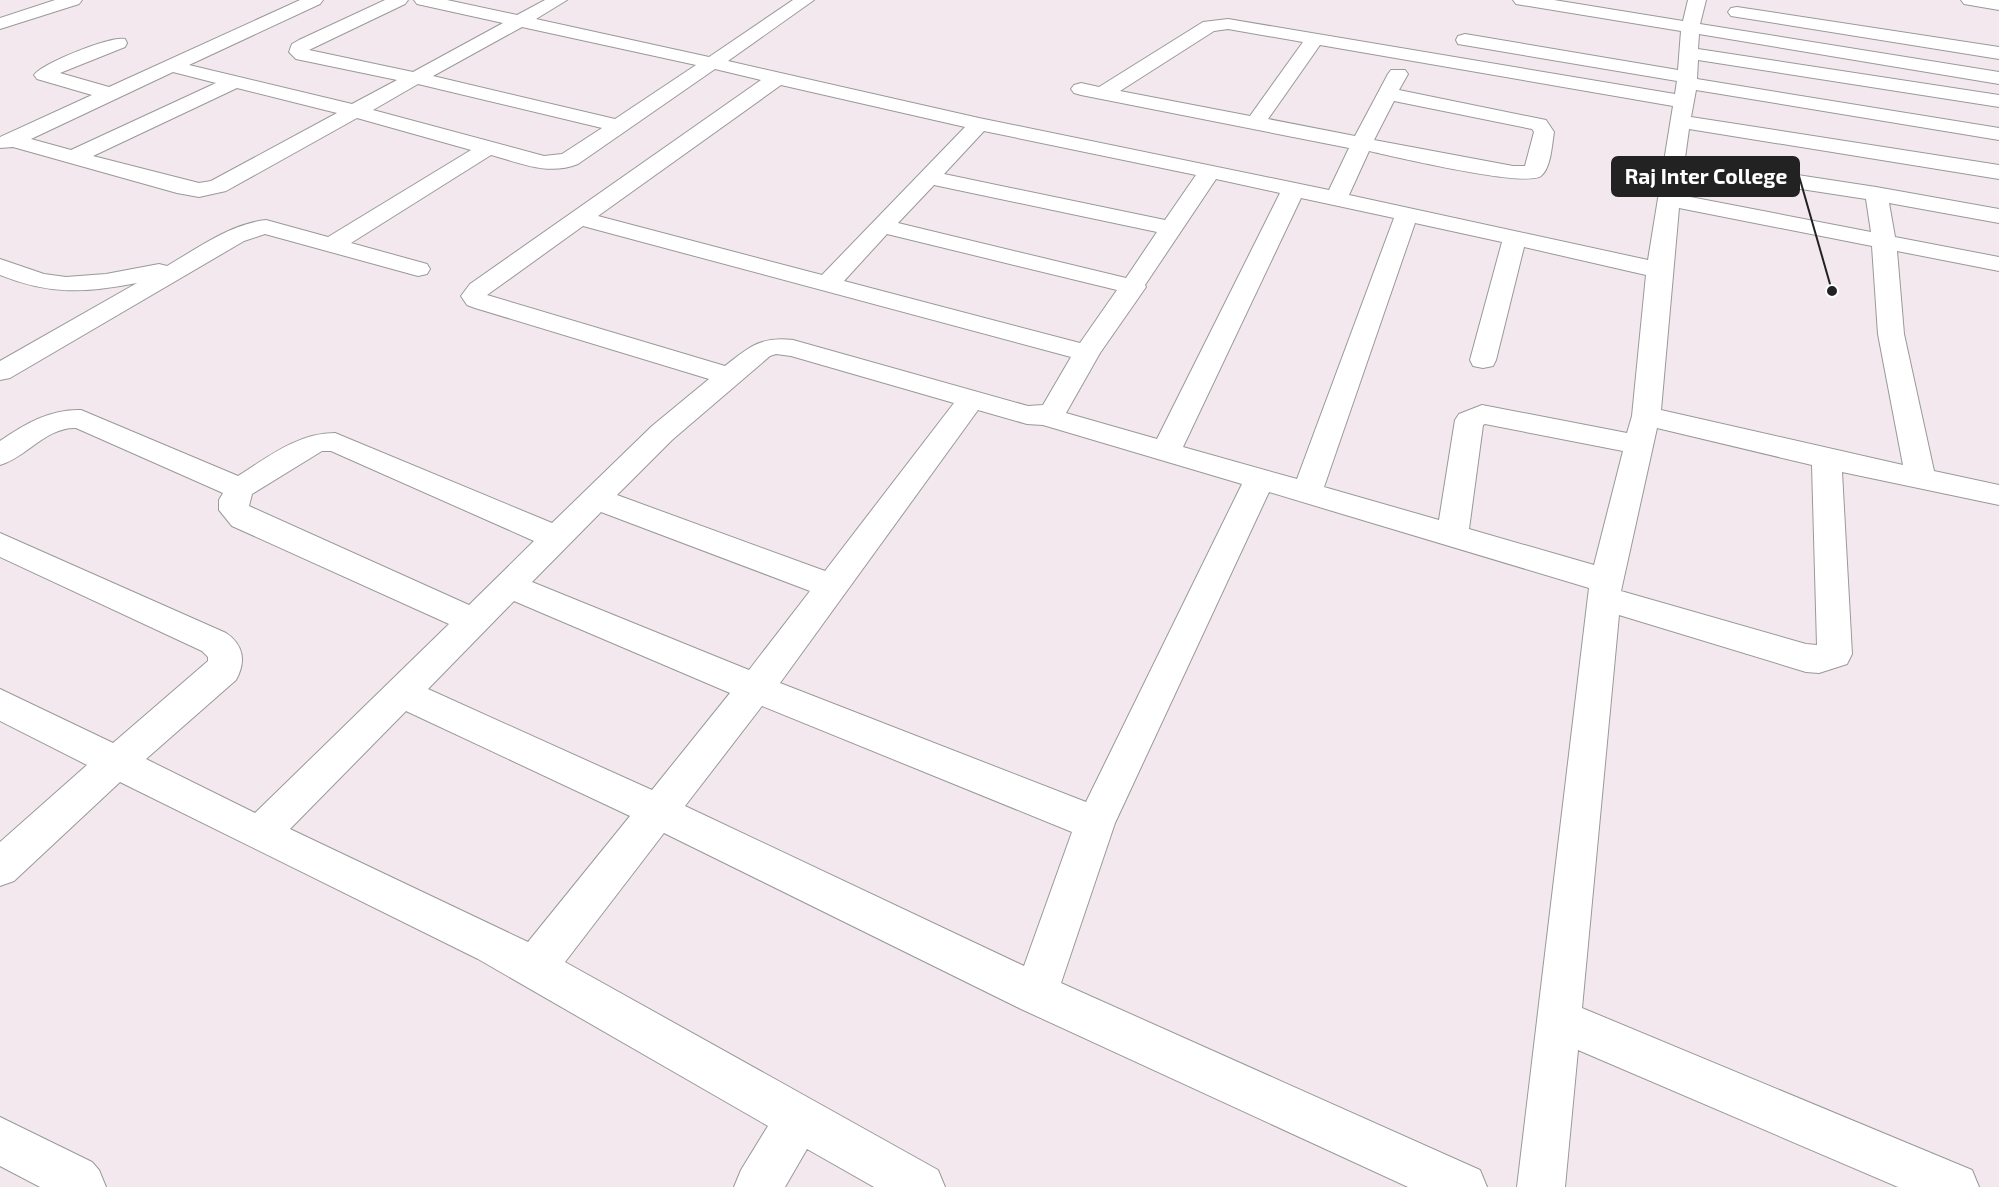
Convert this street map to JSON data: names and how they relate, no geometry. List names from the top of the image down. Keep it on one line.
{"places":["Raj Inter College"]}
